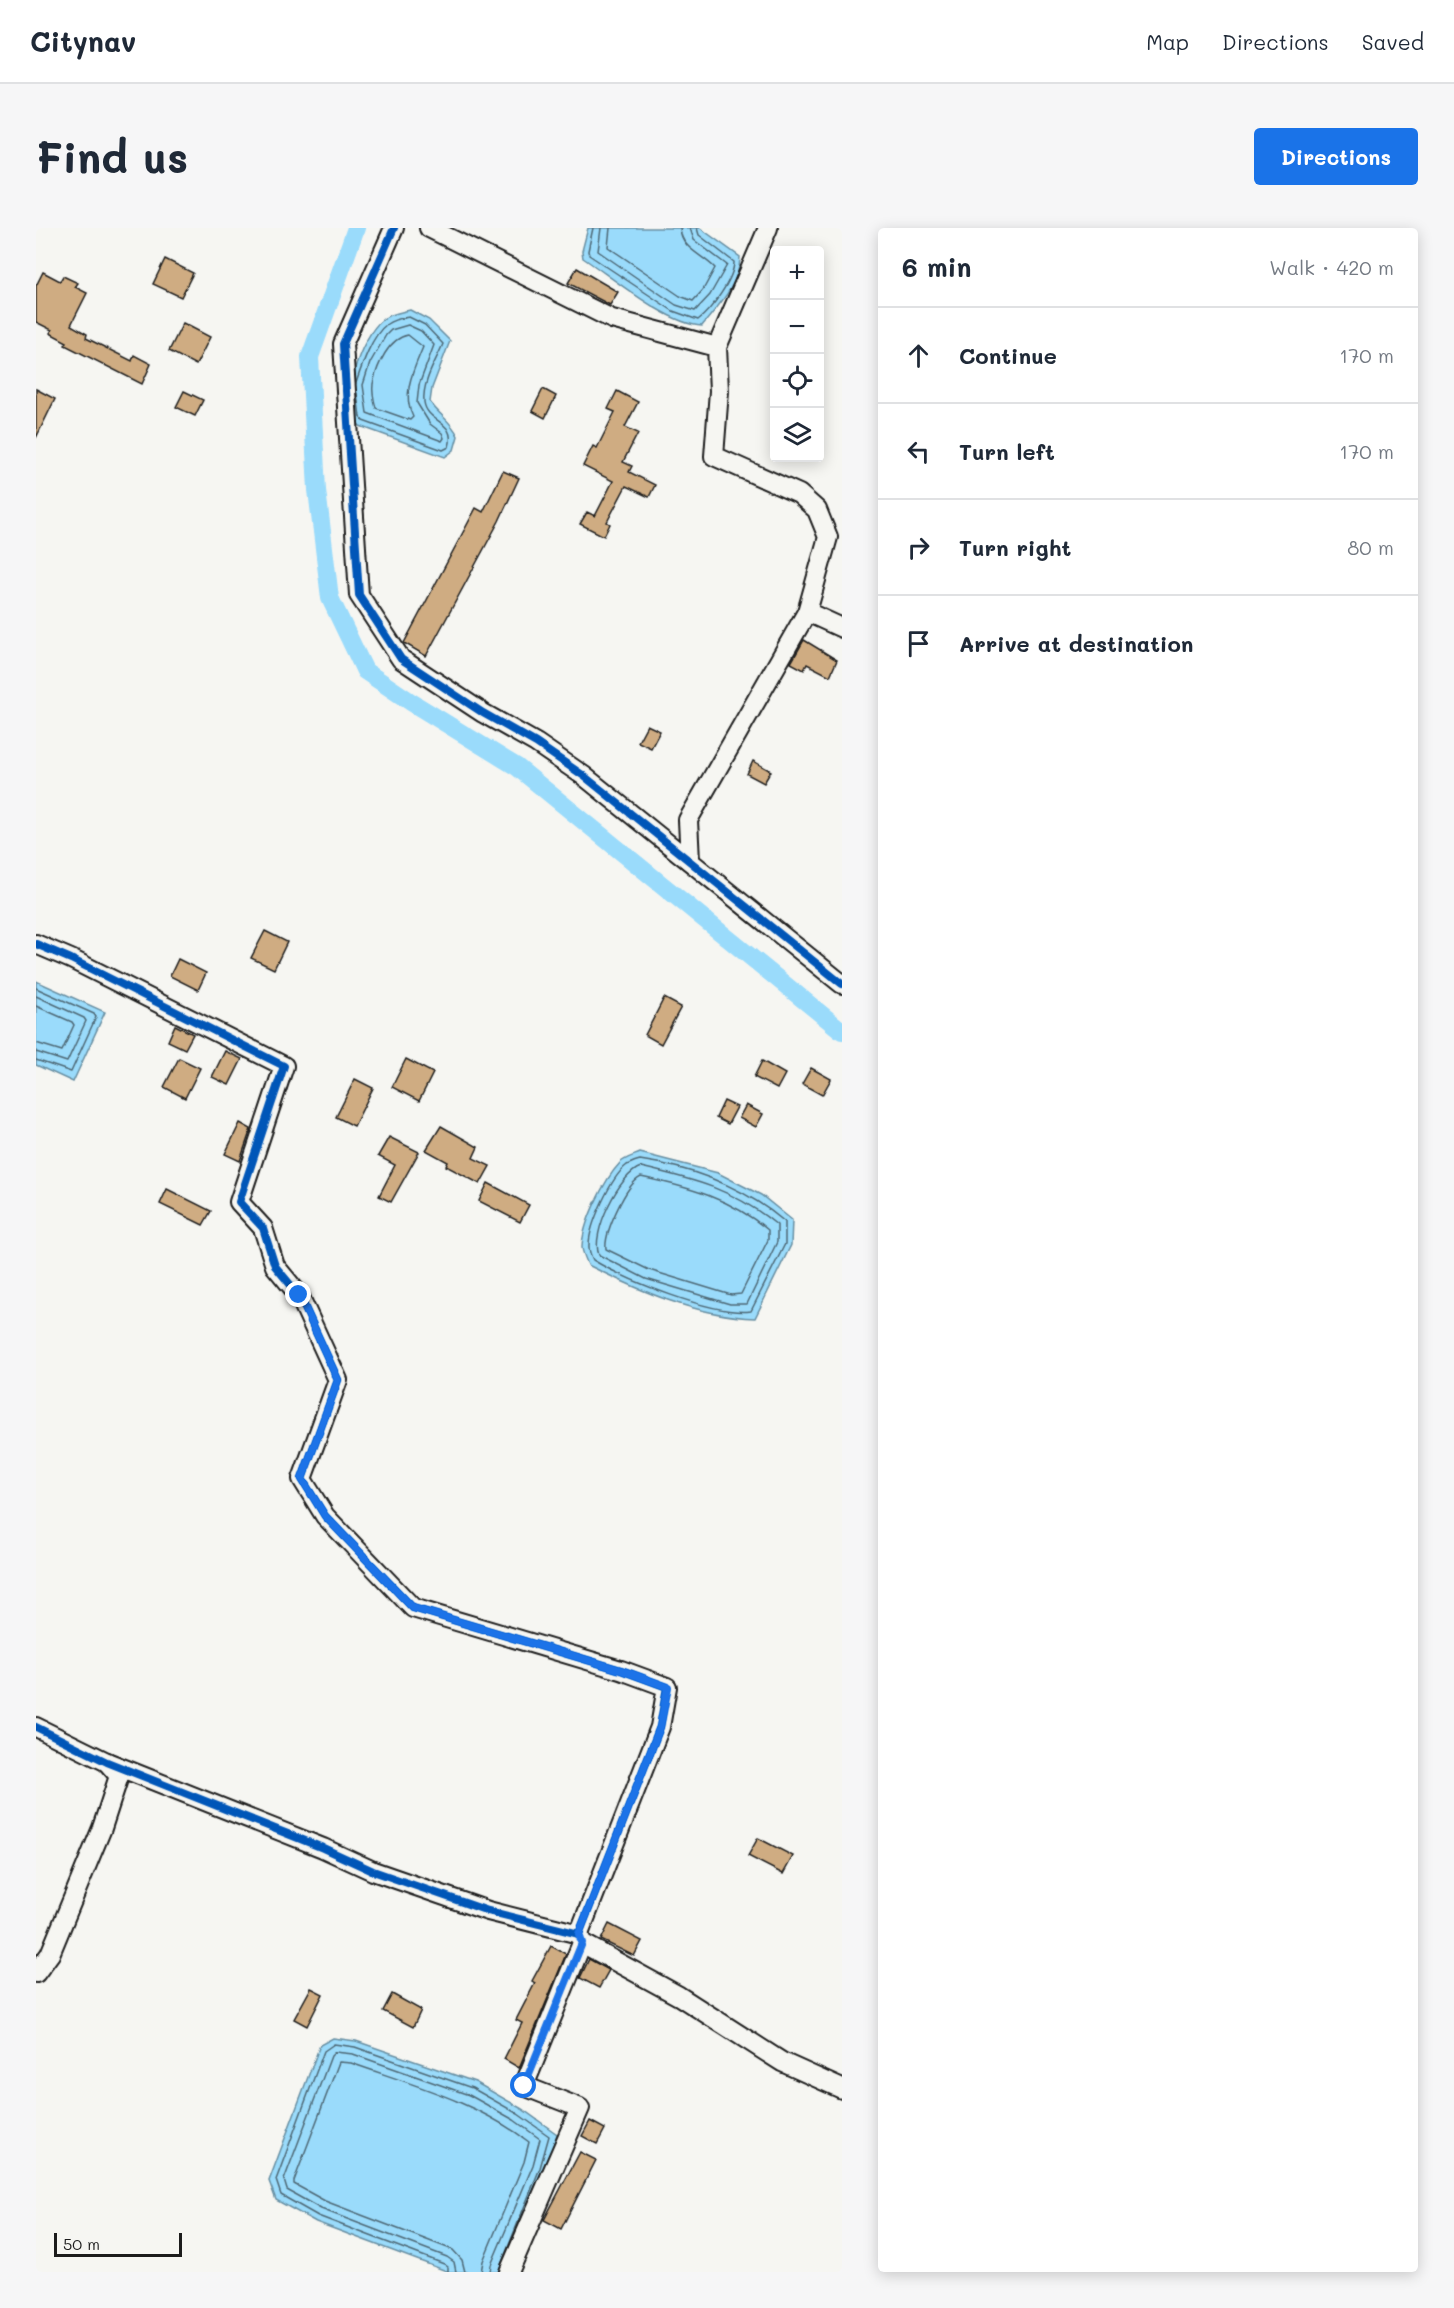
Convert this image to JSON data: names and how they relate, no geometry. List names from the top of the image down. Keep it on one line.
{"scale_bar":"50 m","page":{"header":"Citynav","nav":["Map","Directions","Saved"],"buttons":"Directions","title":"Find us","heading":["6 min","Walk · 420 m"],"map_buttons":["+","−"],"list":[["Continue","170 m"],["Turn left","170 m"],["Turn right","80 m"],"Arrive at destination"],"scale":"50 m"}}
